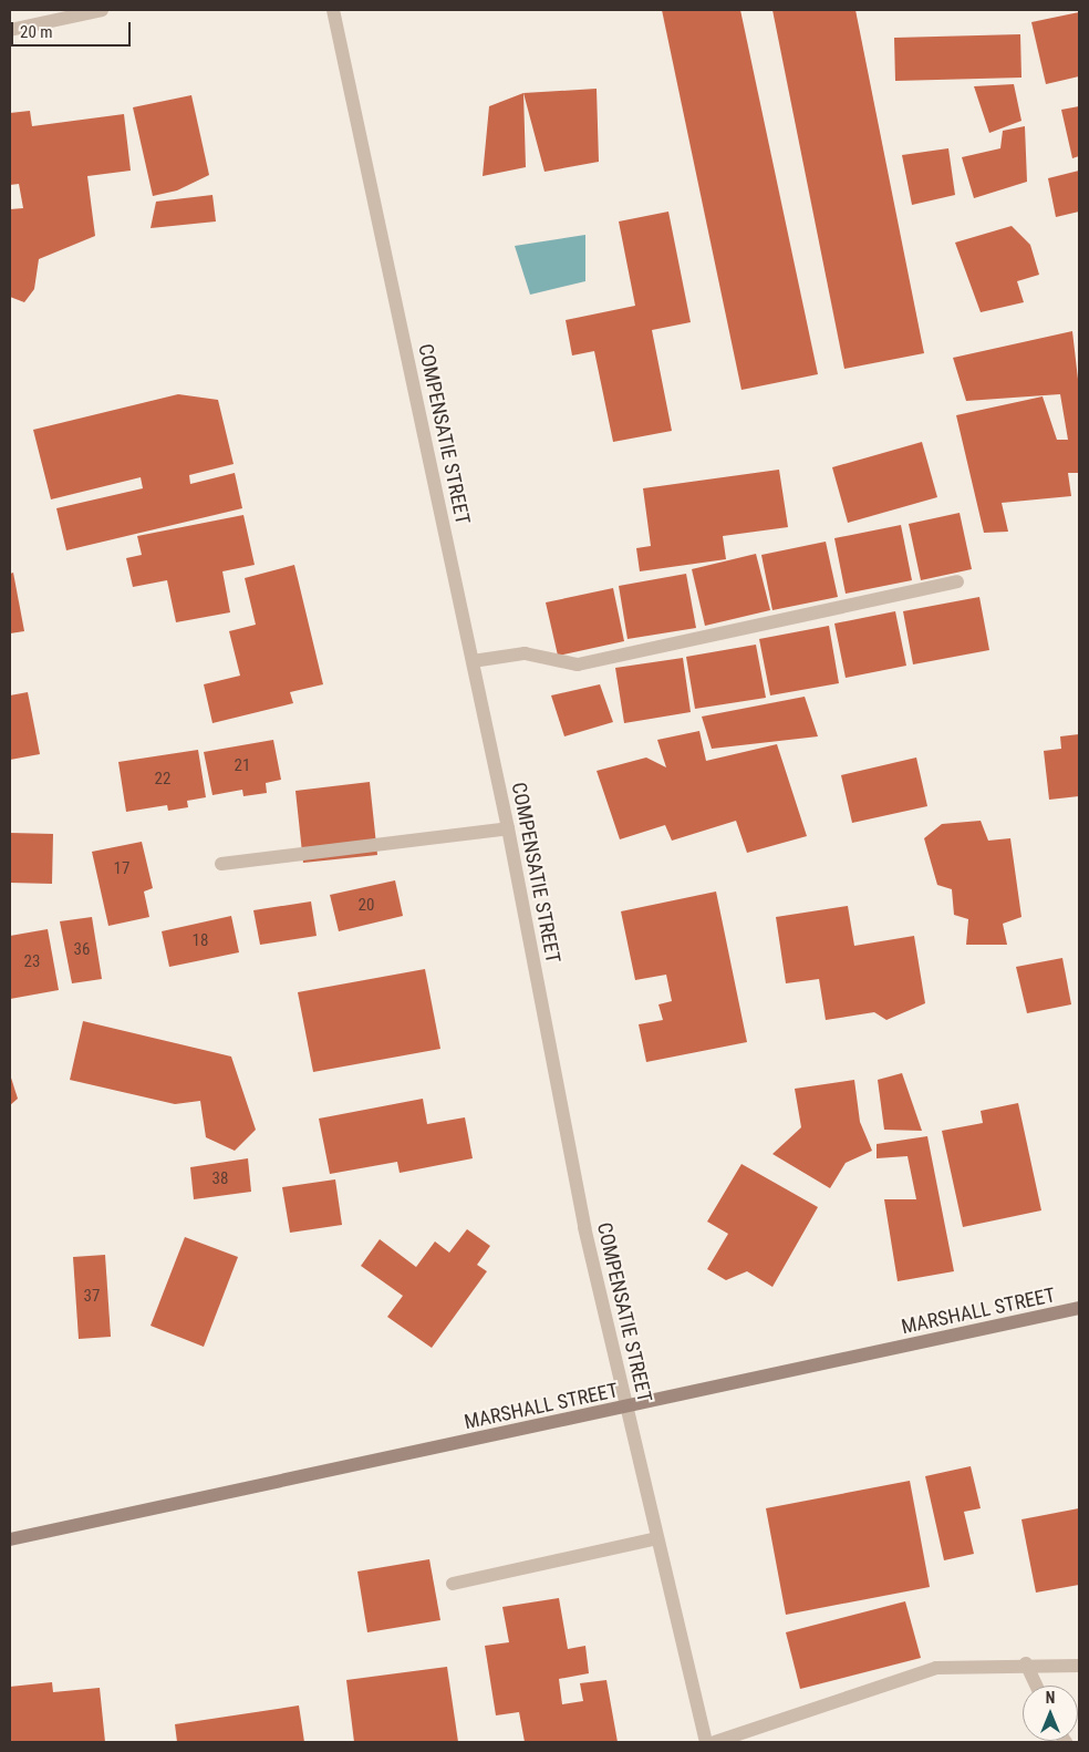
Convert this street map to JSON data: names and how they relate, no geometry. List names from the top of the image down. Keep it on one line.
{"streets":{"street":["COMPENSATIE STREET","MARSHALL STREET"]},"crossings":[["COMPENSATIE STREET","MARSHALL STREET"]],"house_numbers":["21","22","17","20","18","36","23","38","37"],"scale_bar":"20 m","north":"top"}
